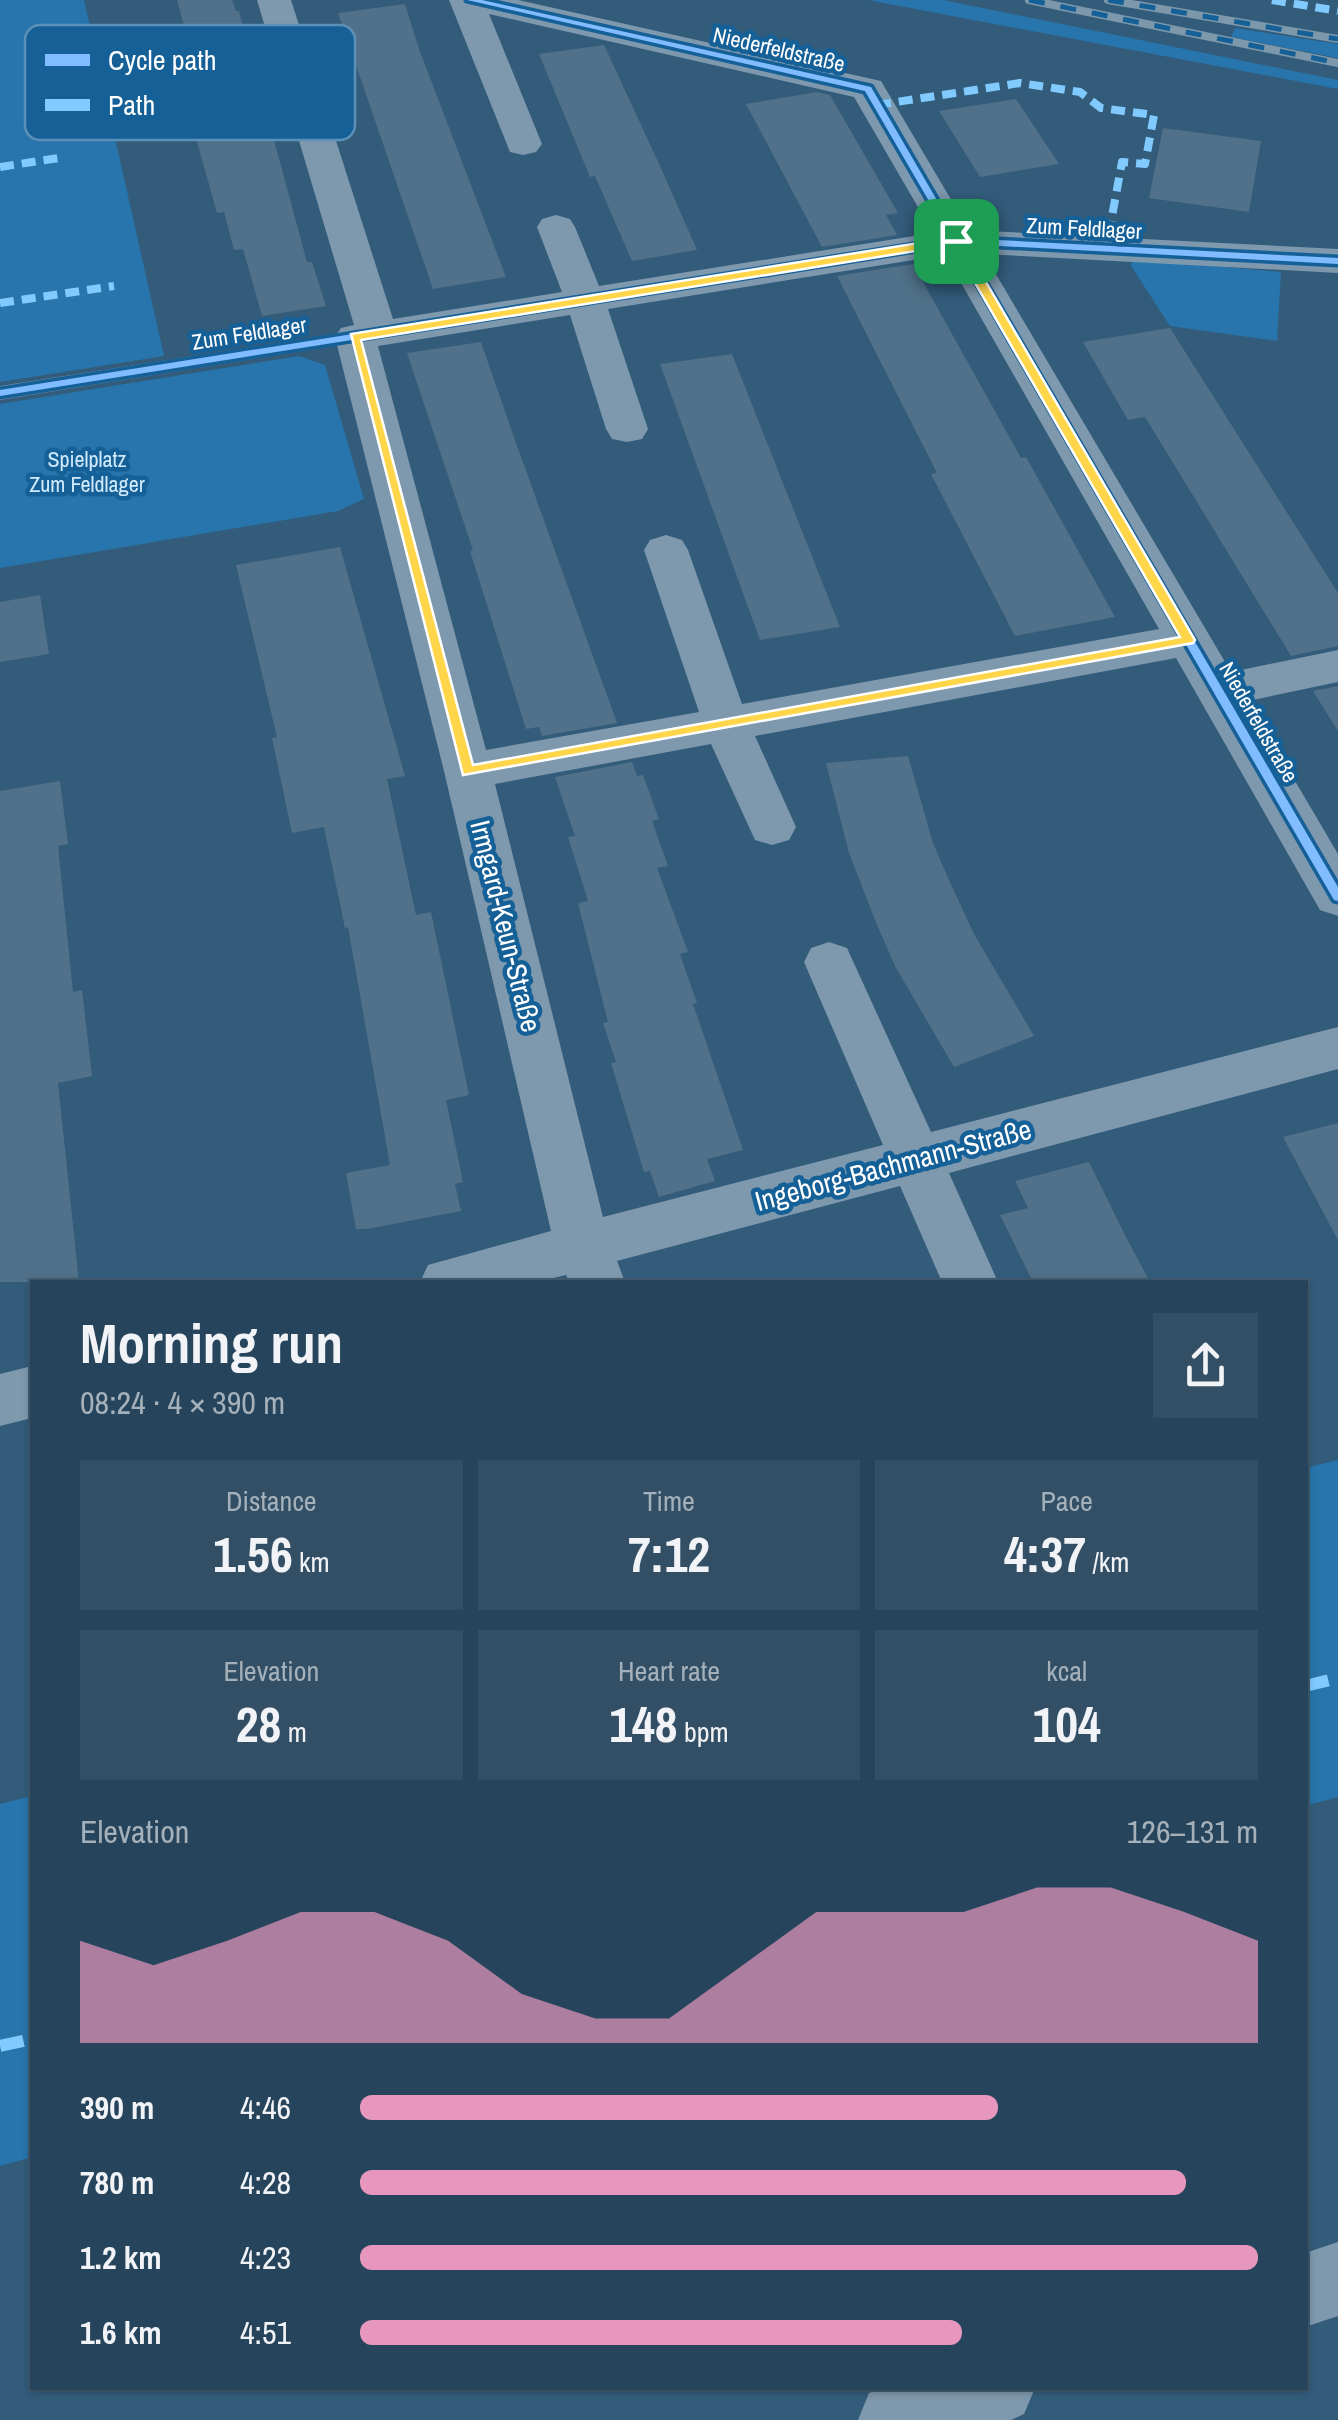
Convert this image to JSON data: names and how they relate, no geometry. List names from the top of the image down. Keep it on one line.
{"streets":{"street":["Niederfeldstraße","Zum Feldlager","Irmgard-Keun-Straße","Ingeborg-Bachmann-Straße"]},"crossings":[["Niederfeldstraße","Zum Feldlager"],["Zum Feldlager","Irmgard-Keun-Straße"],["Irmgard-Keun-Straße","Ingeborg-Bachmann-Straße"]],"parks":["Spielplatz Zum Feldlager"],"legend":["Cycle path","Path"],"page":{"heading":["Morning run","08:24 · 4 × 390 m"],"stats":[["Distance","1.56 km"],["Time","7:12"],["Pace","4:37 /km"],["Elevation","28 m"],["Heart rate","148 bpm"],["kcal","104"]],"chart":["Elevation","126–131 m"],"list":[{"name":"390 m","note":"4:46"},{"name":"780 m","note":"4:28"},{"name":"1.2 km","note":"4:23"},{"name":"1.6 km","note":"4:51"}]}}
